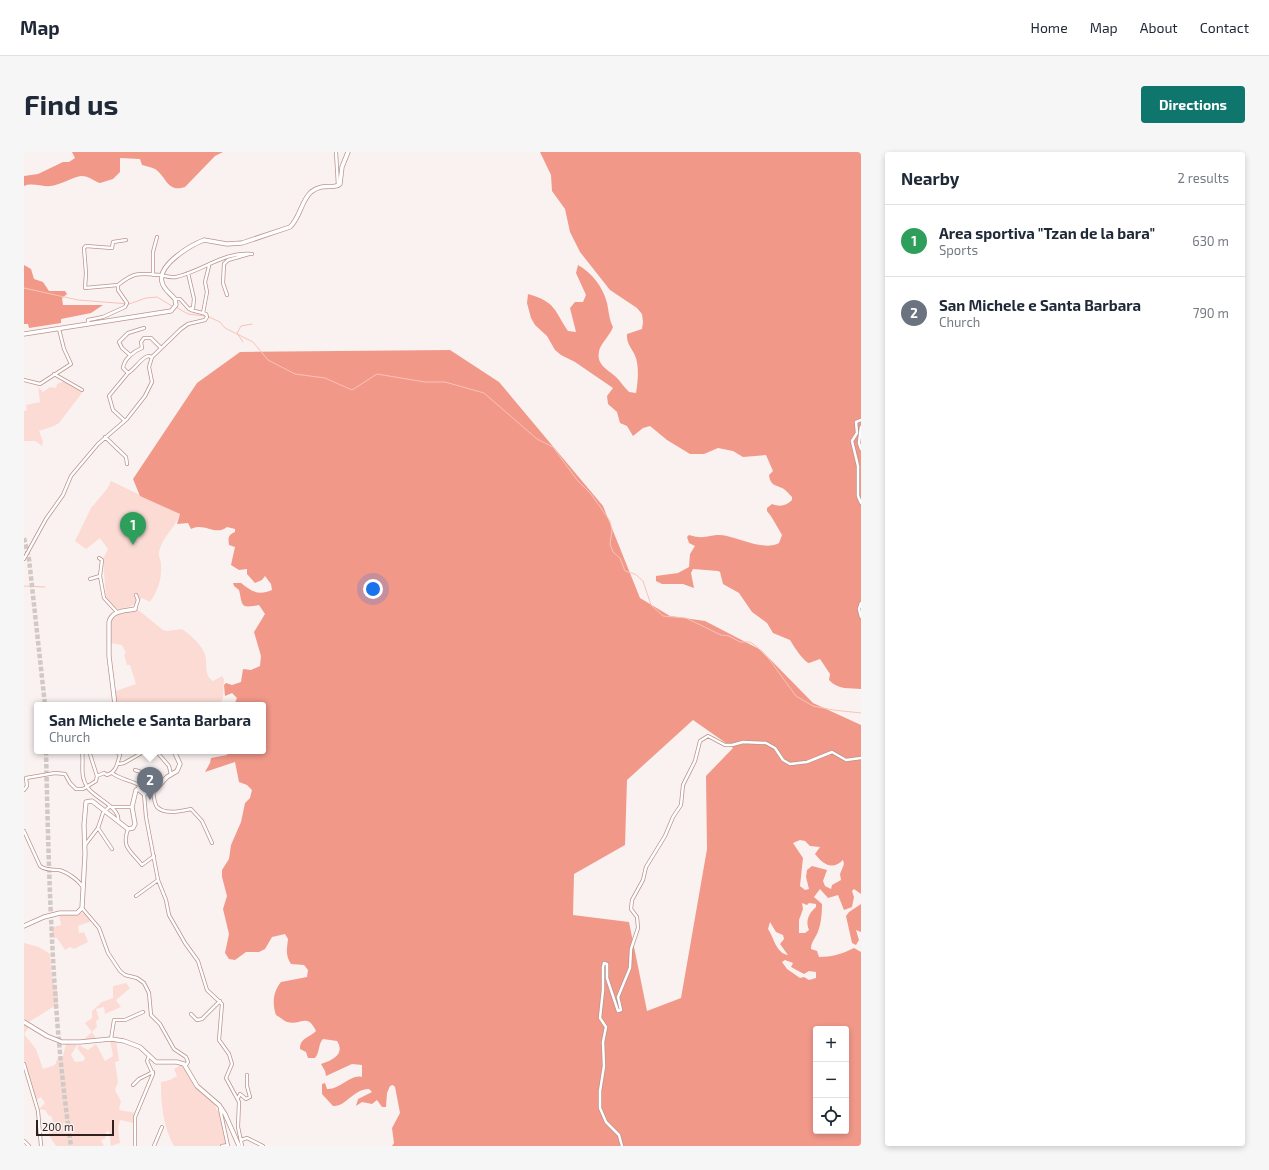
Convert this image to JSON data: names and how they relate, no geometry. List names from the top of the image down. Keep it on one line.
{"scale_bar":"200 m","page":{"header":"Map","nav":["Home","Map","About","Contact"],"buttons":"Directions","title":"Find us","heading":["Nearby","2 results"],"list":[{"mark":"1","name":"Area sportiva \"Tzan de la bara\"","note":"Sports","value":"630 m"},{"mark":"2","name":"San Michele e Santa Barbara","note":"Church","value":"790 m"}],"pins":["1","2"],"popup":["San Michele e Santa Barbara","Church"],"map_buttons":["+","−"],"scale":"200 m"}}
